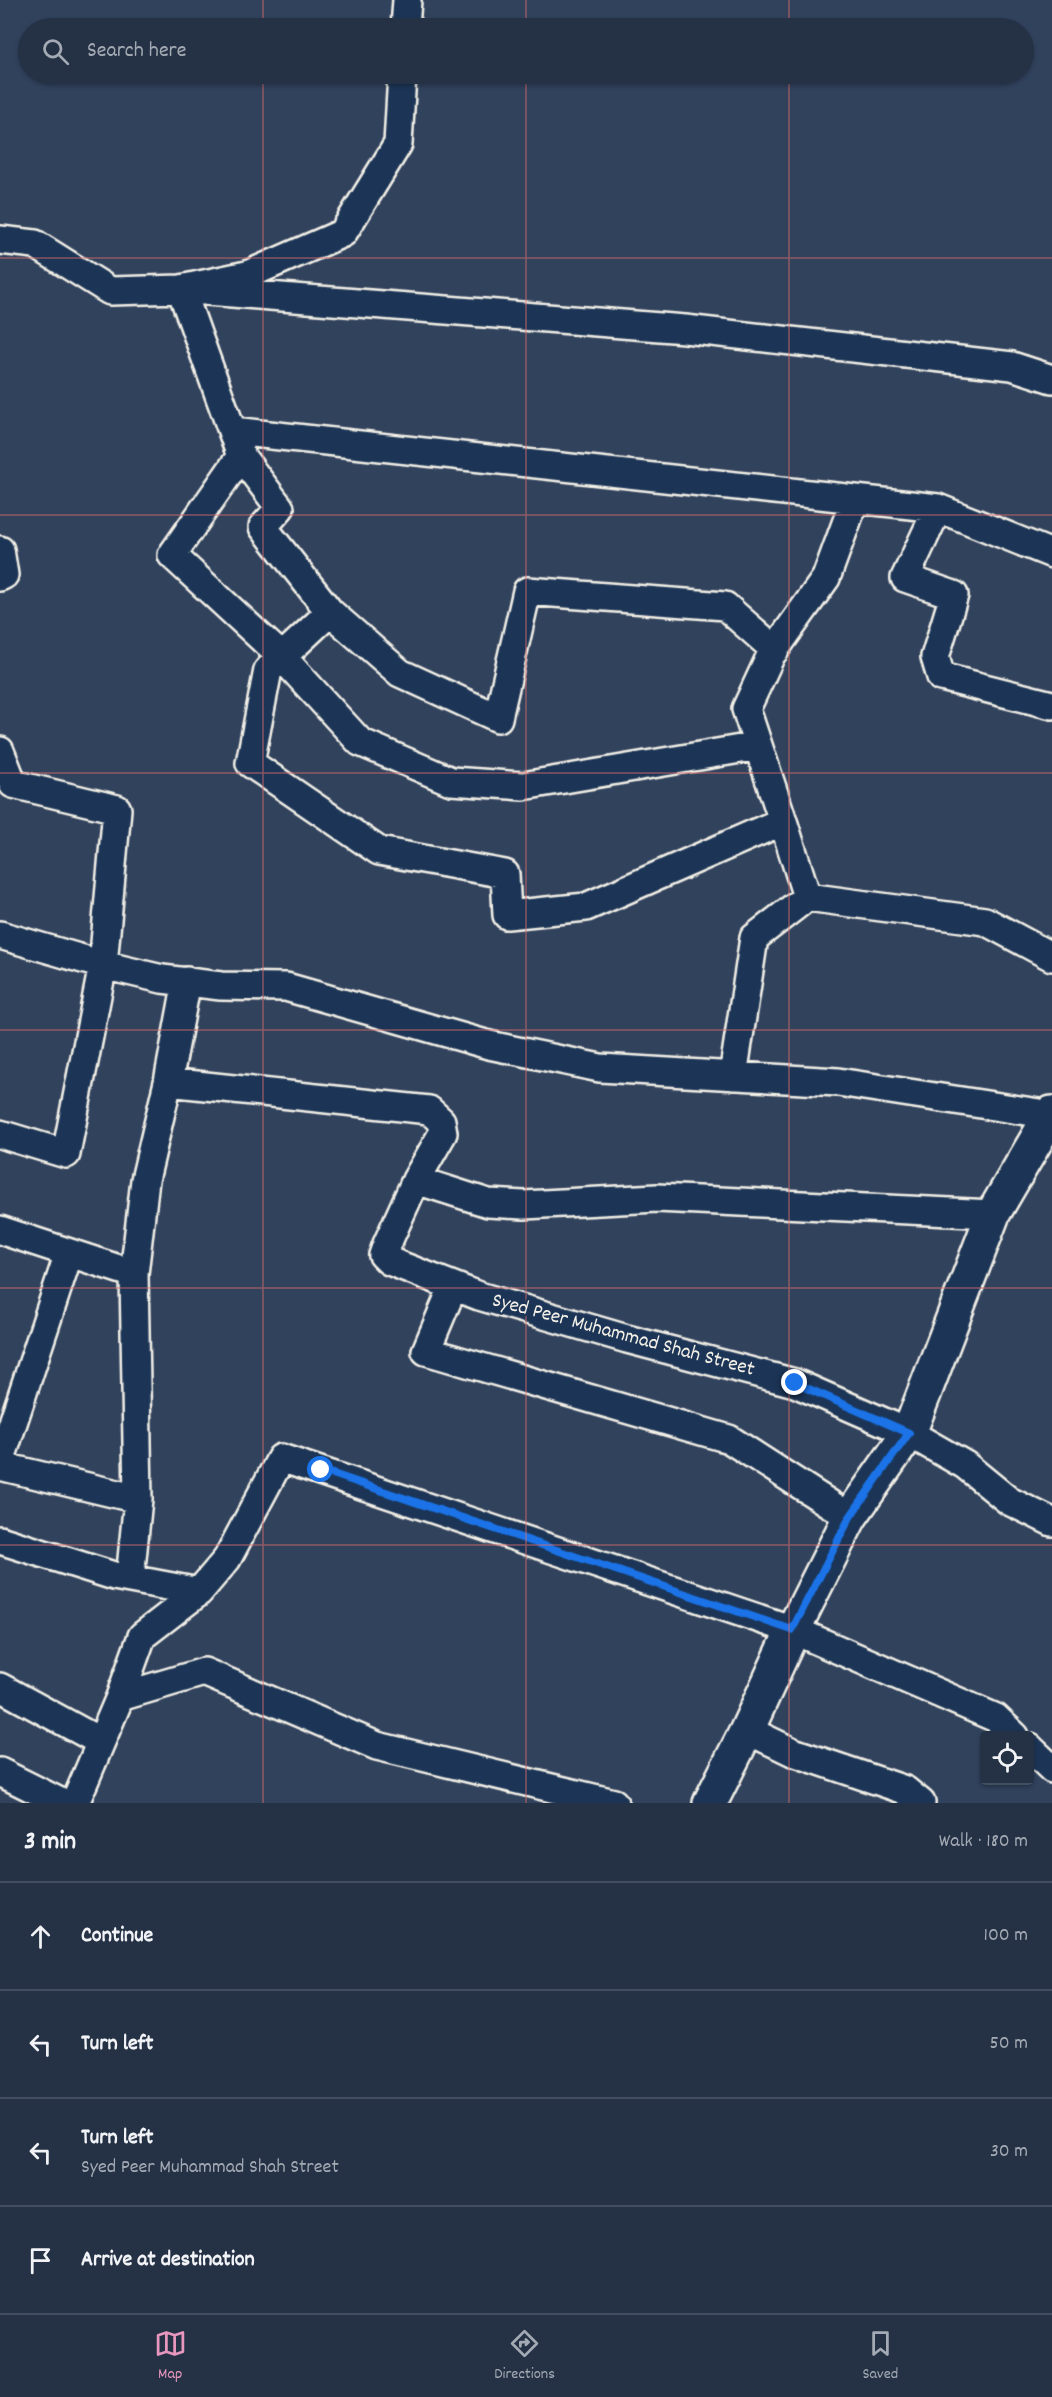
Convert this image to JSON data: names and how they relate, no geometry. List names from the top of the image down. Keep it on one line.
{"streets":{"street":["Syed Peer Muhammad Shah Street"]},"page":{"search":"Search here","heading":["3 min","Walk · 180 m"],"list":[["Continue","100 m"],["Turn left","50 m"],["Turn left","Syed Peer Muhammad Shah Street","30 m"],"Arrive at destination"],"nav":["Map","Directions","Saved"]}}
